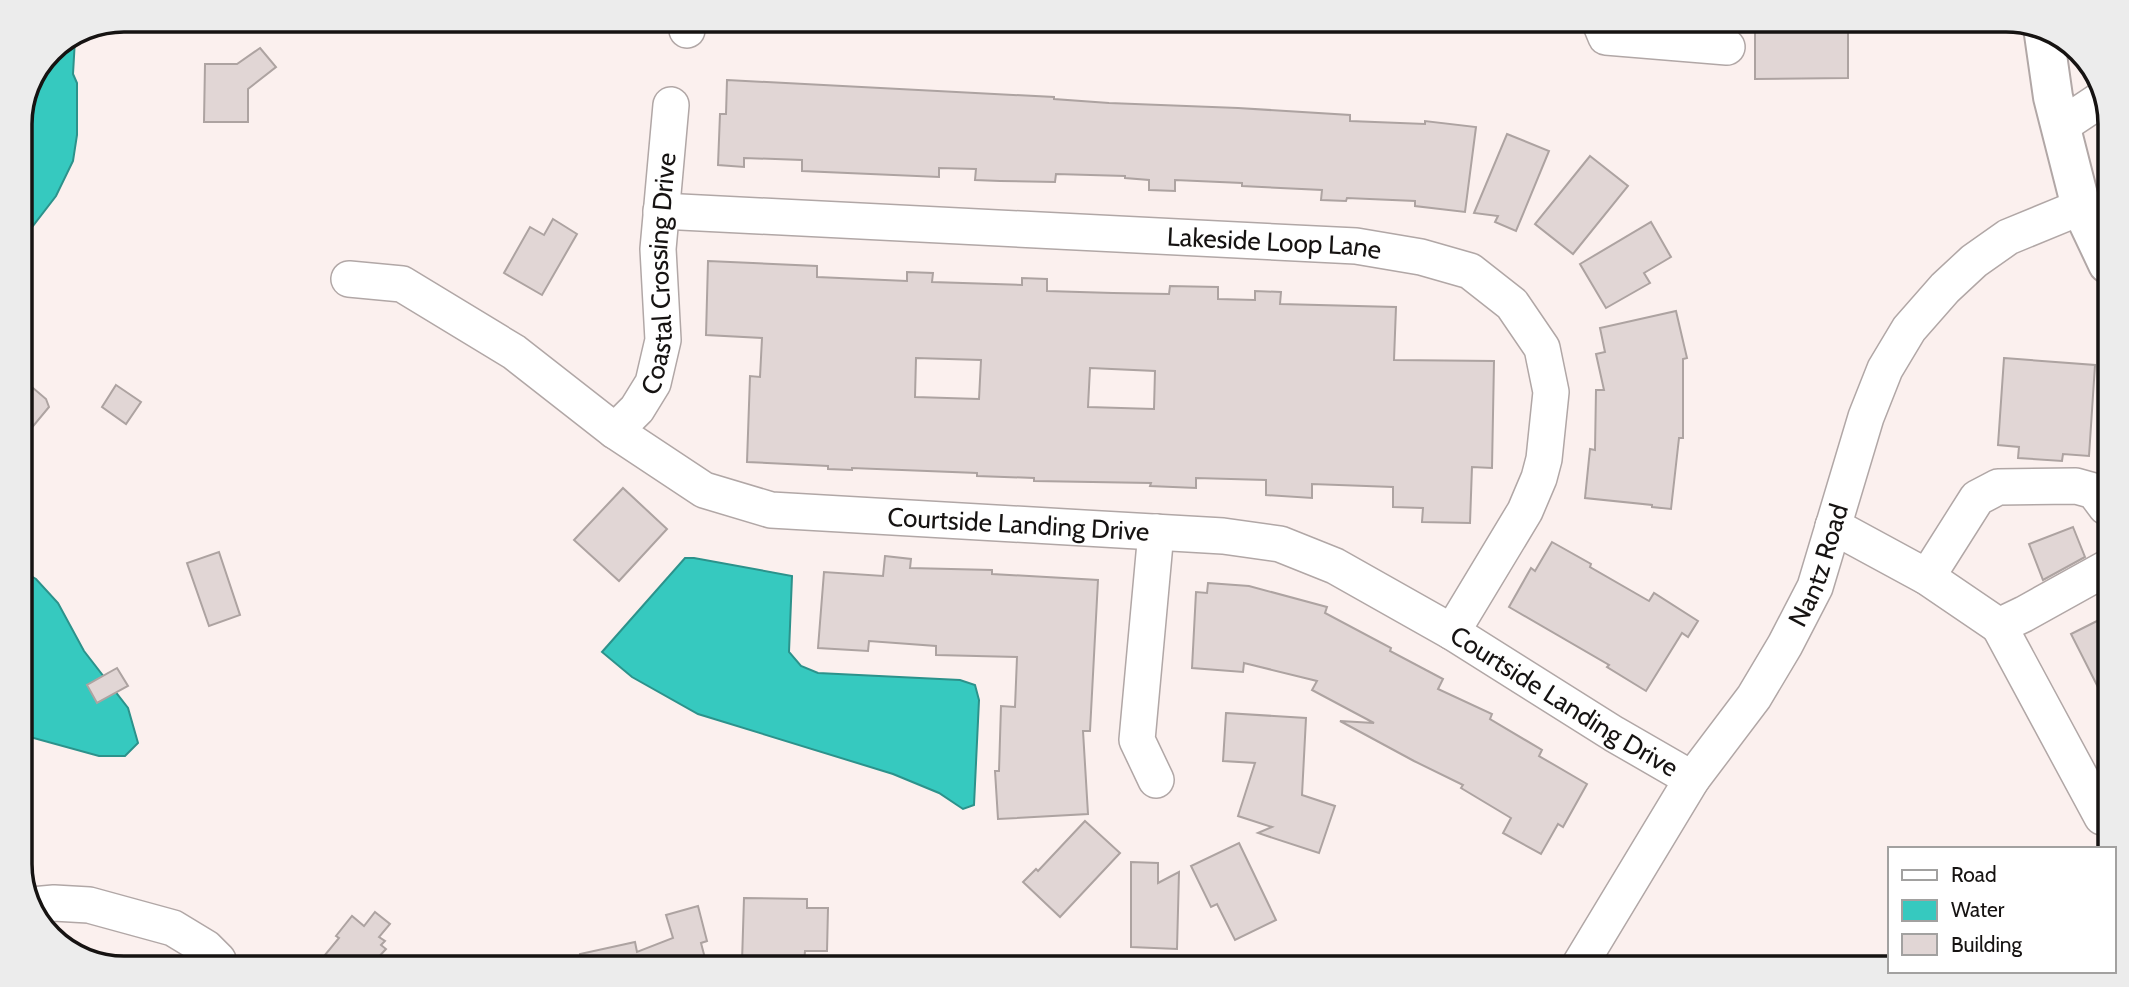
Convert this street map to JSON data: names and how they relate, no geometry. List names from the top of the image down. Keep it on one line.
{"streets":{"street":["Lakeside Loop Lane","Coastal Crossing Drive","Courtside Landing Drive","Nantz Road"]},"crossings":[["Lakeside Loop Lane","Coastal Crossing Drive"],["Lakeside Loop Lane","Courtside Landing Drive"],["Coastal Crossing Drive","Courtside Landing Drive"],["Courtside Landing Drive","Nantz Road"]],"legend":["Road","Water","Building"]}
